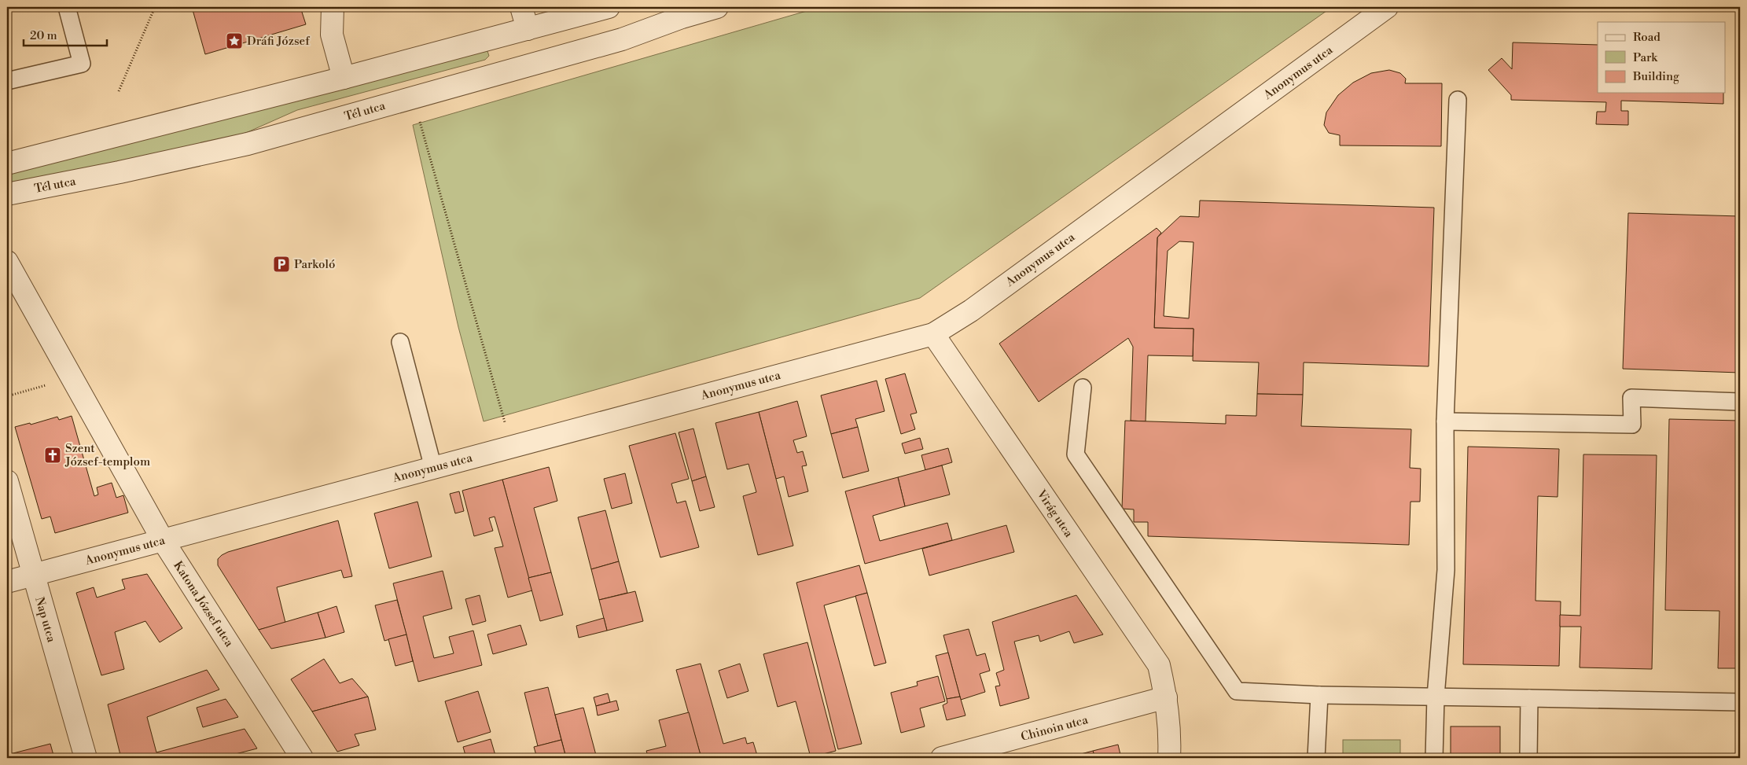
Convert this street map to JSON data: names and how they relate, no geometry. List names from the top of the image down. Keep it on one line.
{"streets":{"street":["Anonymus utca","Tél utca","Virág utca","Katona József utca","Nap utca","Chinoin utca"]},"crossings":[["Anonymus utca","Virág utca"],["Anonymus utca","Katona József utca"],["Anonymus utca","Nap utca"],["Virág utca","Chinoin utca"]],"places":{"place":["Dráfi József"],"parking":["Parkoló"],"church":["Szent József-templom"]},"legend":["Road","Park","Building"],"scale_bar":"20 m"}
